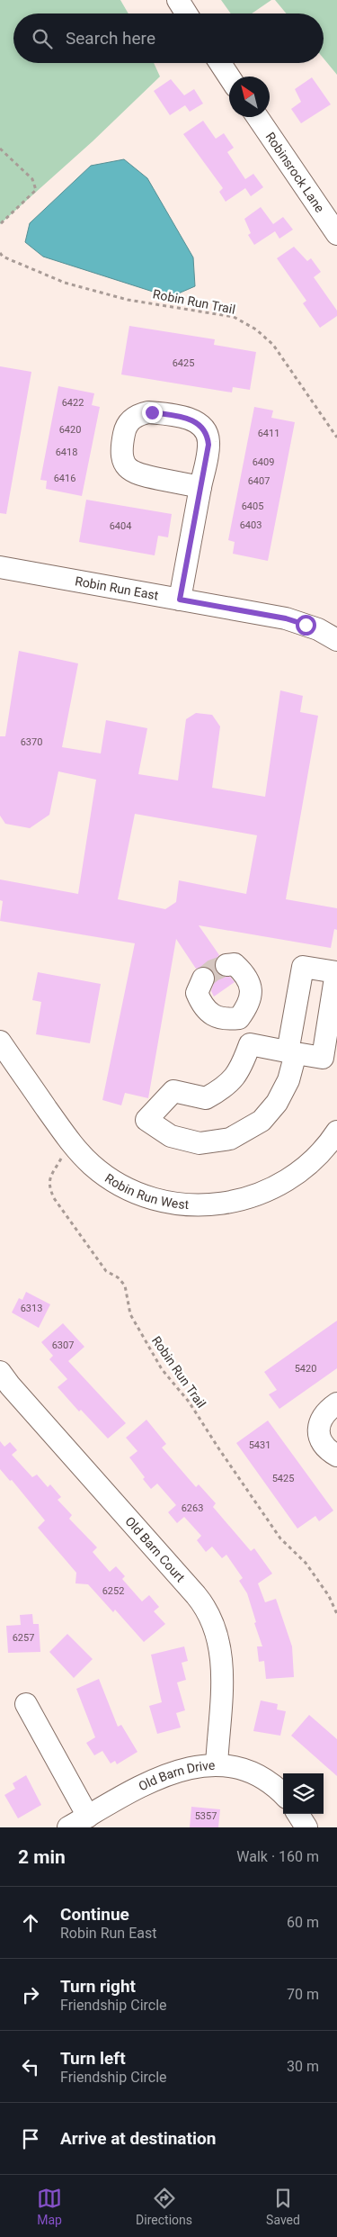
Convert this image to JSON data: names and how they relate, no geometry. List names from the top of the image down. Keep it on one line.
{"streets":{"street":["Robinsrock Lane","Robin Run East","Robin Run West","Old Barn Court","Old Barn Drive"],"path":["Robin Run Trail"]},"crossings":[["Old Barn Court","Old Barn Drive"]],"house_numbers":["6425","6422","6420","6411","6418","6409","6416","6407","6405","6403","6404","6370","6313","6307","5420","5431","5425","6263","6252","6257","5357"],"north":"top left","page":{"search":"Search here","heading":["2 min","Walk · 160 m"],"list":[["Continue","Robin Run East","60 m"],["Turn right","Friendship Circle","70 m"],["Turn left","Friendship Circle","30 m"],"Arrive at destination"],"nav":["Map","Directions","Saved"]}}
